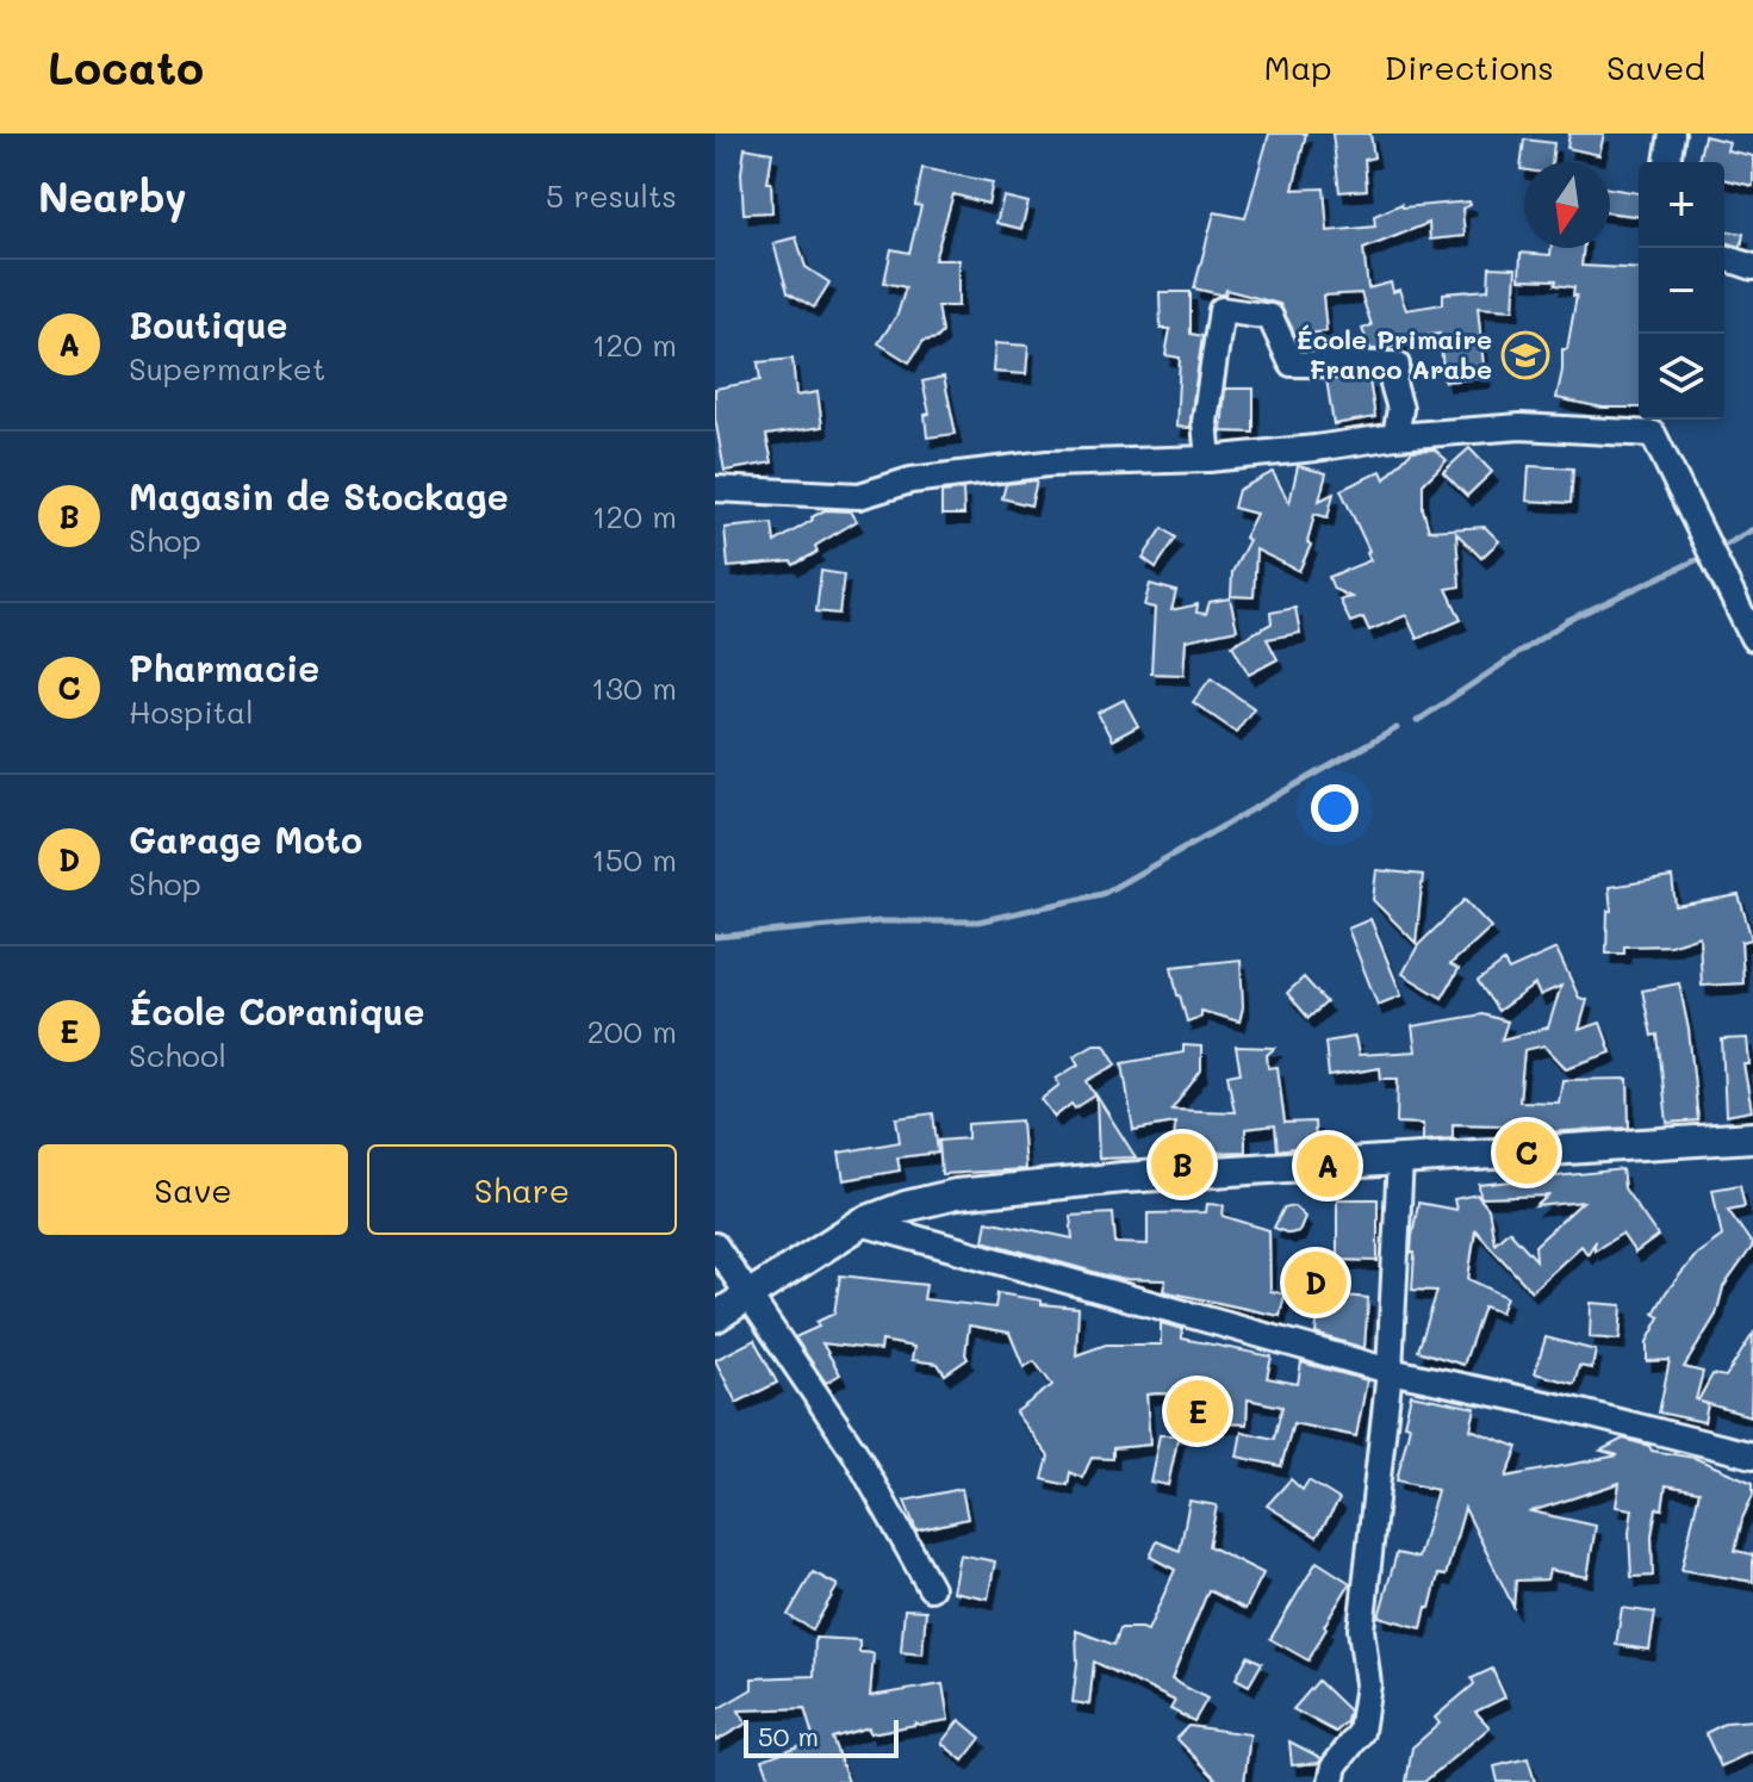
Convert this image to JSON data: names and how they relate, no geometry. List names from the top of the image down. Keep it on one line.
{"places":{"school or university":["École Primaire Franco Arabe"]},"scale_bar":"50 m","north":"bottom","page":{"header":"Locato","nav":["Map","Directions","Saved"],"heading":["Nearby","5 results"],"map_buttons":["+","−"],"list":[{"mark":"A","name":"Boutique","note":"Supermarket","value":"120 m"},{"mark":"B","name":"Magasin de Stockage","note":"Shop","value":"120 m"},{"mark":"C","name":"Pharmacie","note":"Hospital","value":"130 m"},{"mark":"D","name":"Garage Moto","note":"Shop","value":"150 m"},{"mark":"E","name":"École Coranique","note":"School","value":"200 m"}],"buttons":["Save","Share"],"pins":["C","B","A","D","E"],"scale":"50 m"}}
